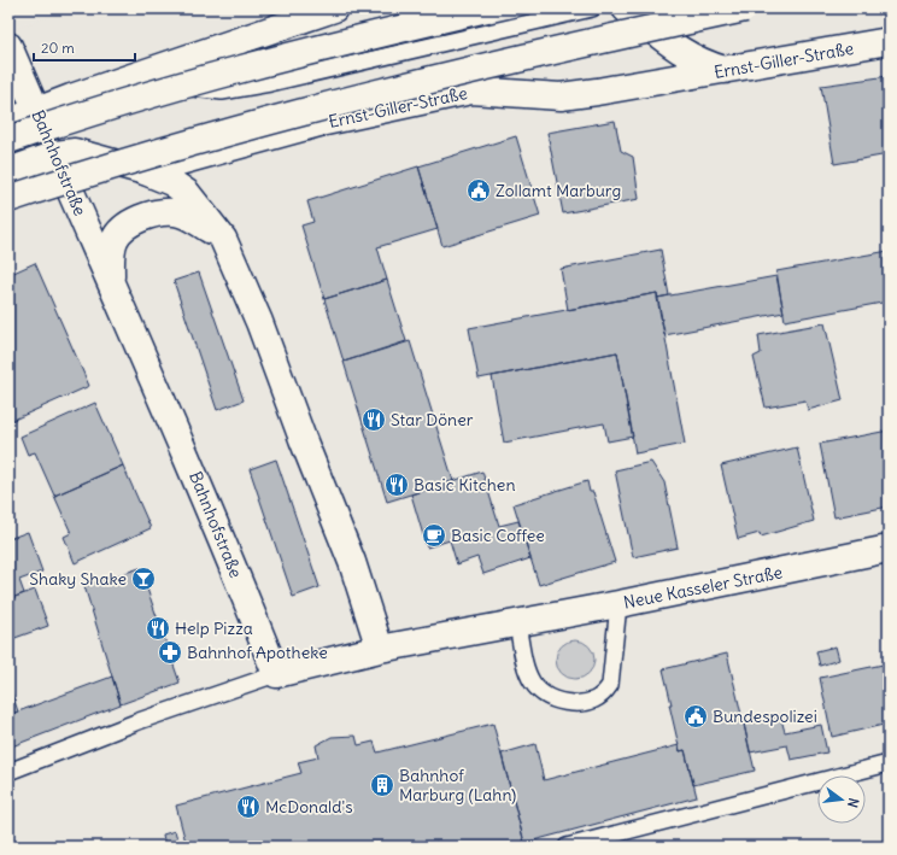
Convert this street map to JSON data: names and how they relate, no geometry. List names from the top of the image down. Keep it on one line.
{"streets":{"main road":["Ernst-Giller-Straße","Bahnhofstraße","Neue Kasseler Straße"]},"places":{"public building":["Zollamt Marburg","Bundespolizei"],"restaurant":["Star Döner","Basic Kitchen","Help Pizza","McDonald's"],"cafe":["Basic Coffee"],"bar":["Shaky Shake"],"pharmacy":["Bahnhof Apotheke"],"building":["Bahnhof Marburg (Lahn)"]},"scale_bar":"20 m","north":"right"}
